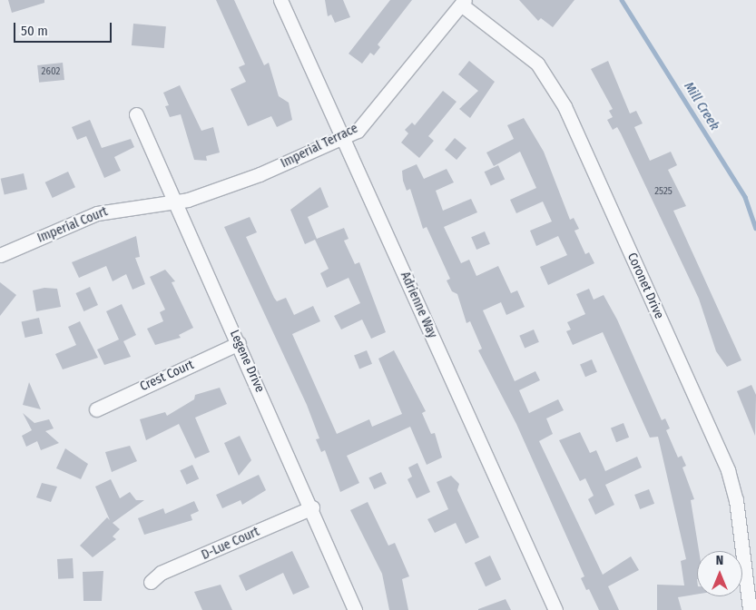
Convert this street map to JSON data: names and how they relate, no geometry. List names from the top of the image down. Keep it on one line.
{"streets":{"street":["Imperial Terrace","Imperial Court","Coronet Drive","Adrienne Way","Legene Drive","Crest Court","D-Lue Court"]},"crossings":[["Imperial Terrace","Imperial Court"],["Imperial Terrace","Coronet Drive"],["Imperial Terrace","Adrienne Way"],["Imperial Terrace","Legene Drive"],["Imperial Court","Legene Drive"],["Legene Drive","Crest Court"],["Legene Drive","D-Lue Court"]],"water":["Mill Creek"],"house_numbers":["2602","2525"],"scale_bar":"50 m","north":"top"}
